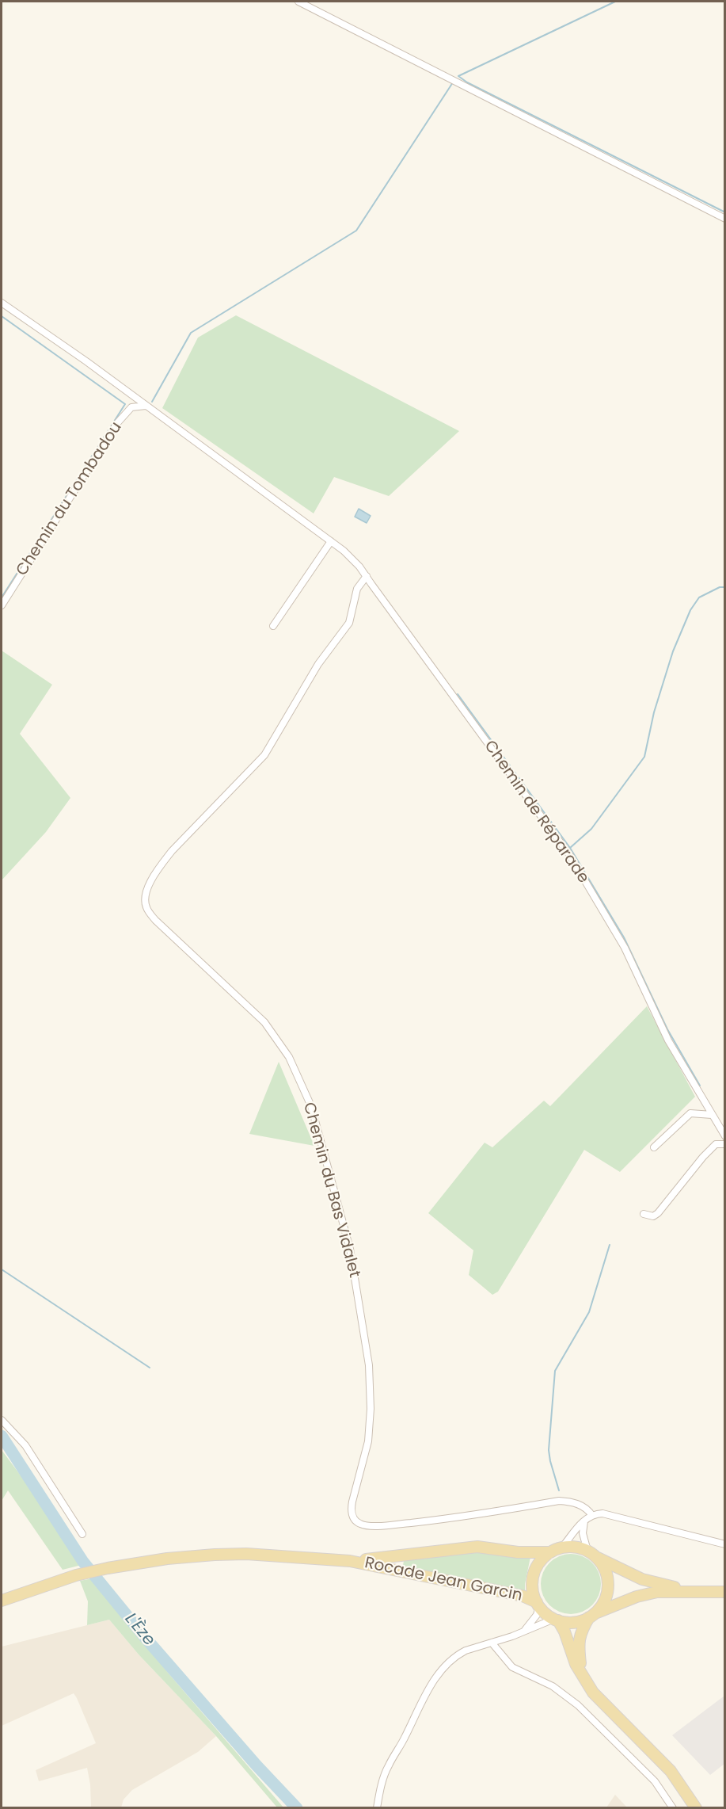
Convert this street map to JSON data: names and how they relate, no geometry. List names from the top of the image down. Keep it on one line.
{"streets":{"main road":["Rocade Jean Garcin"],"street":["Chemin du Tombadou","Chemin de Réparade","Chemin du Bas Vidalet"]},"crossings":[["Chemin du Tombadou","Chemin de Réparade"],["Chemin de Réparade","Chemin du Bas Vidalet"]],"water":["L'Èze"]}
